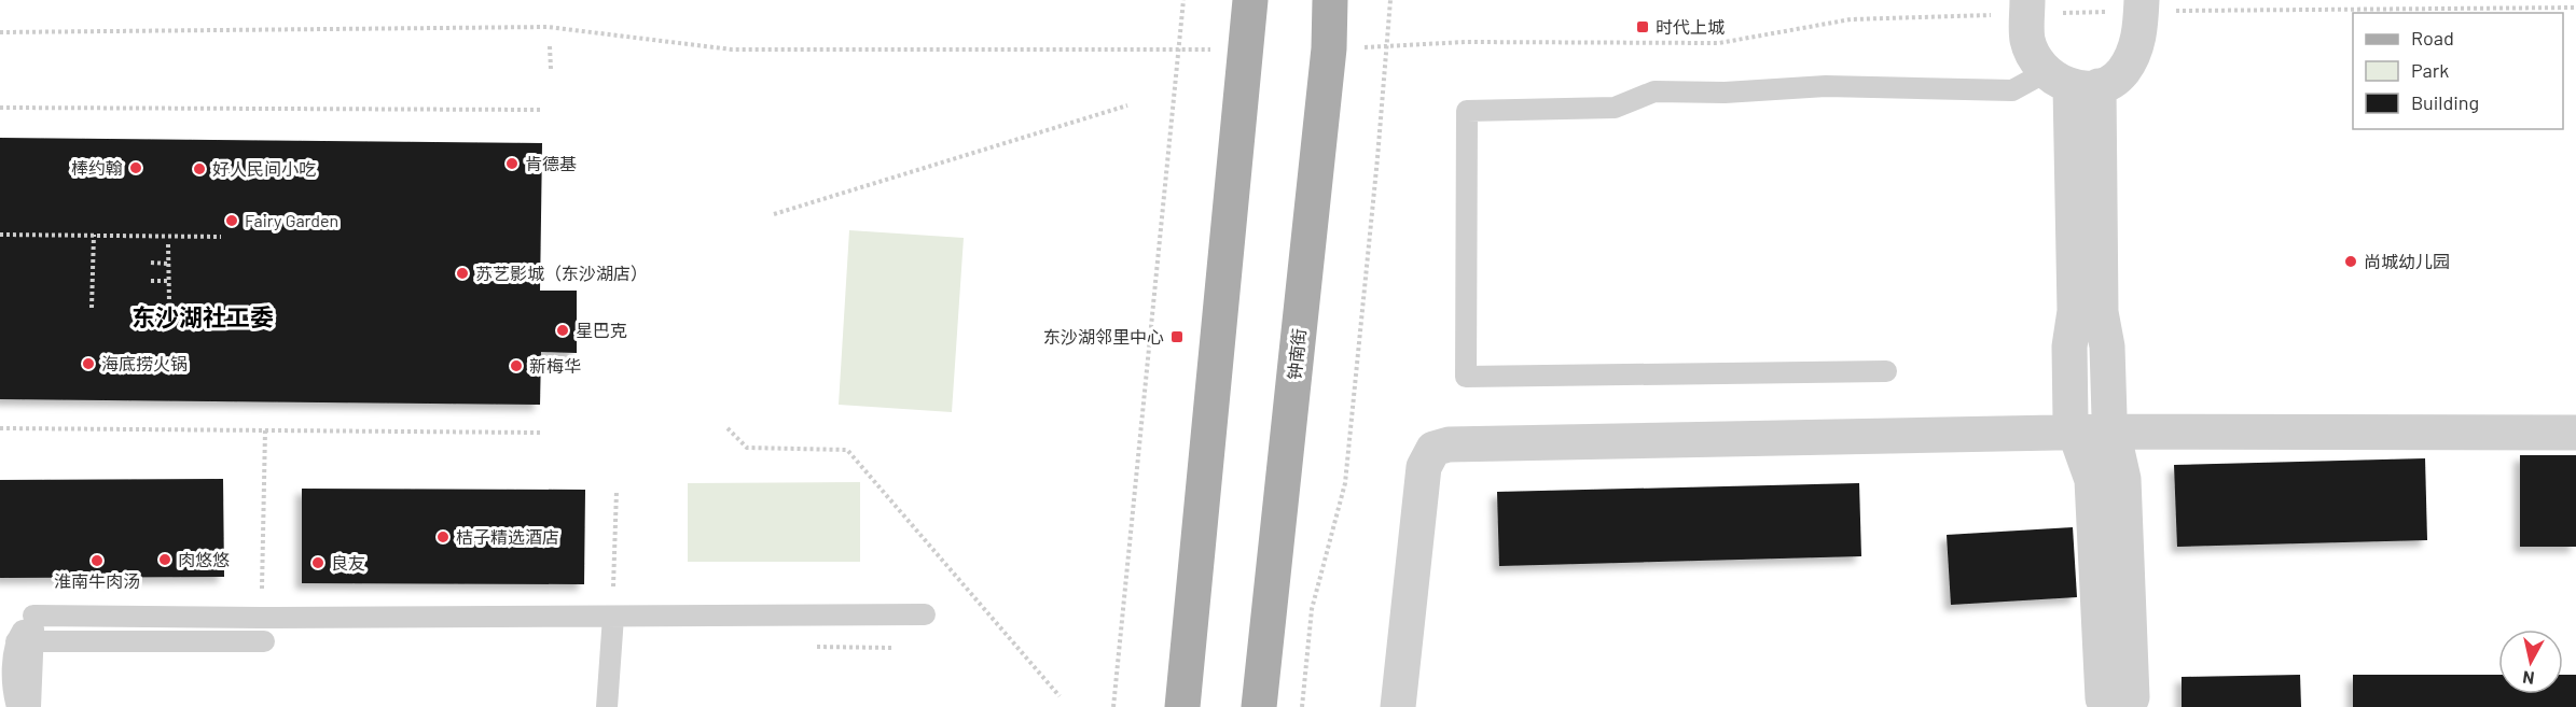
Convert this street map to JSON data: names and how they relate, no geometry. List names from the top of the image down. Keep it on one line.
{"streets":{"main road":["钟南街"]},"districts":["东沙湖社工委"],"places":{"transit":["时代上城","东沙湖邻里中心"],"other":["肯德基","棒约翰","好人民间小吃","Fairy Garden","尚城幼儿园","苏艺影城（东沙湖店）","星巴克","海底捞火锅","新梅华","桔子精选酒店","肉悠悠","淮南牛肉汤","良友"]},"legend":["Road","Park","Building"],"north":"bottom"}
